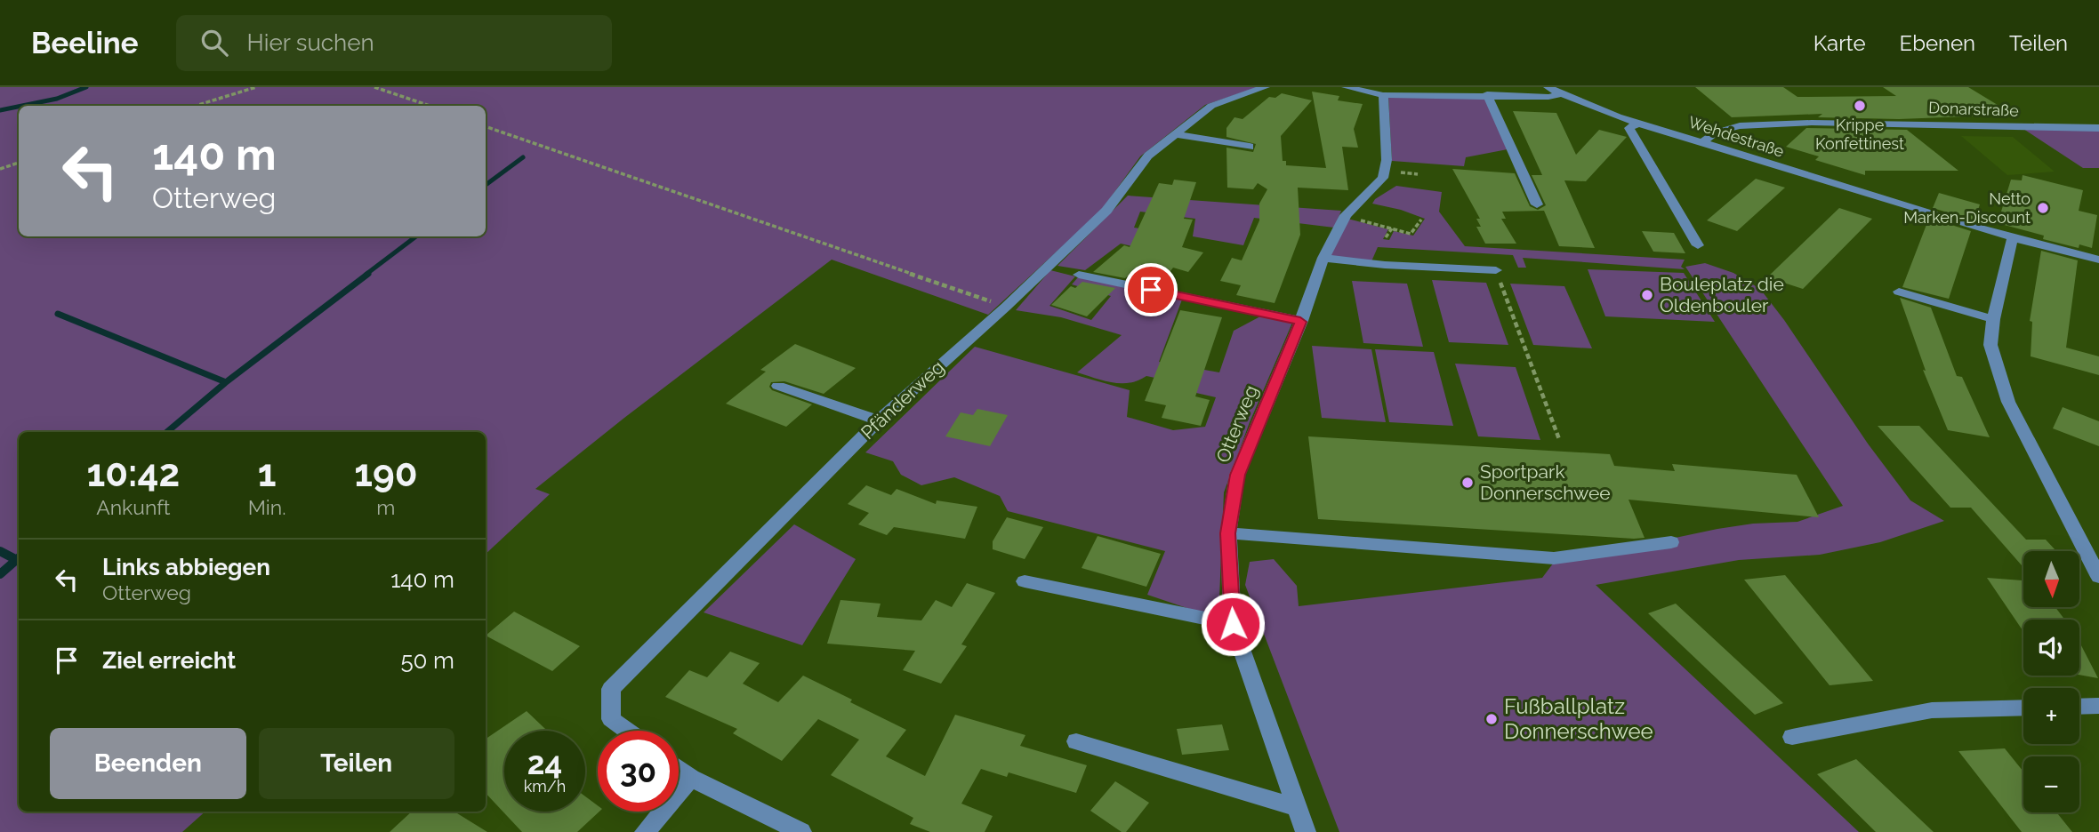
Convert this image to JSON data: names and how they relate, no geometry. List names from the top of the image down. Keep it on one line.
{"streets":{"street":["Donarstraße","Wehdestraße","Pfänderweg","Otterweg"]},"crossings":[["Donarstraße","Wehdestraße"]],"places":["Krippe Konfettinest","Netto Marken-Discount","Bouleplatz die Oldenbouler","Sportpark Donnerschwee","Fußballplatz Donnerschwee"],"north":"bottom","page":{"header":"Beeline","search":"Hier suchen","nav":["Karte","Ebenen","Teilen"],"turn":["140 m","Otterweg"],"eta":["10:42","Ankunft","1","Min.","190","m"],"list":[{"name":"Links abbiegen","note":"Otterweg","value":"140 m"},{"name":"Ziel erreicht","value":"50 m"}],"map_buttons":["+","−"],"buttons":["Beenden","Teilen"],"speed":"24 km/h","limit":"30"}}
